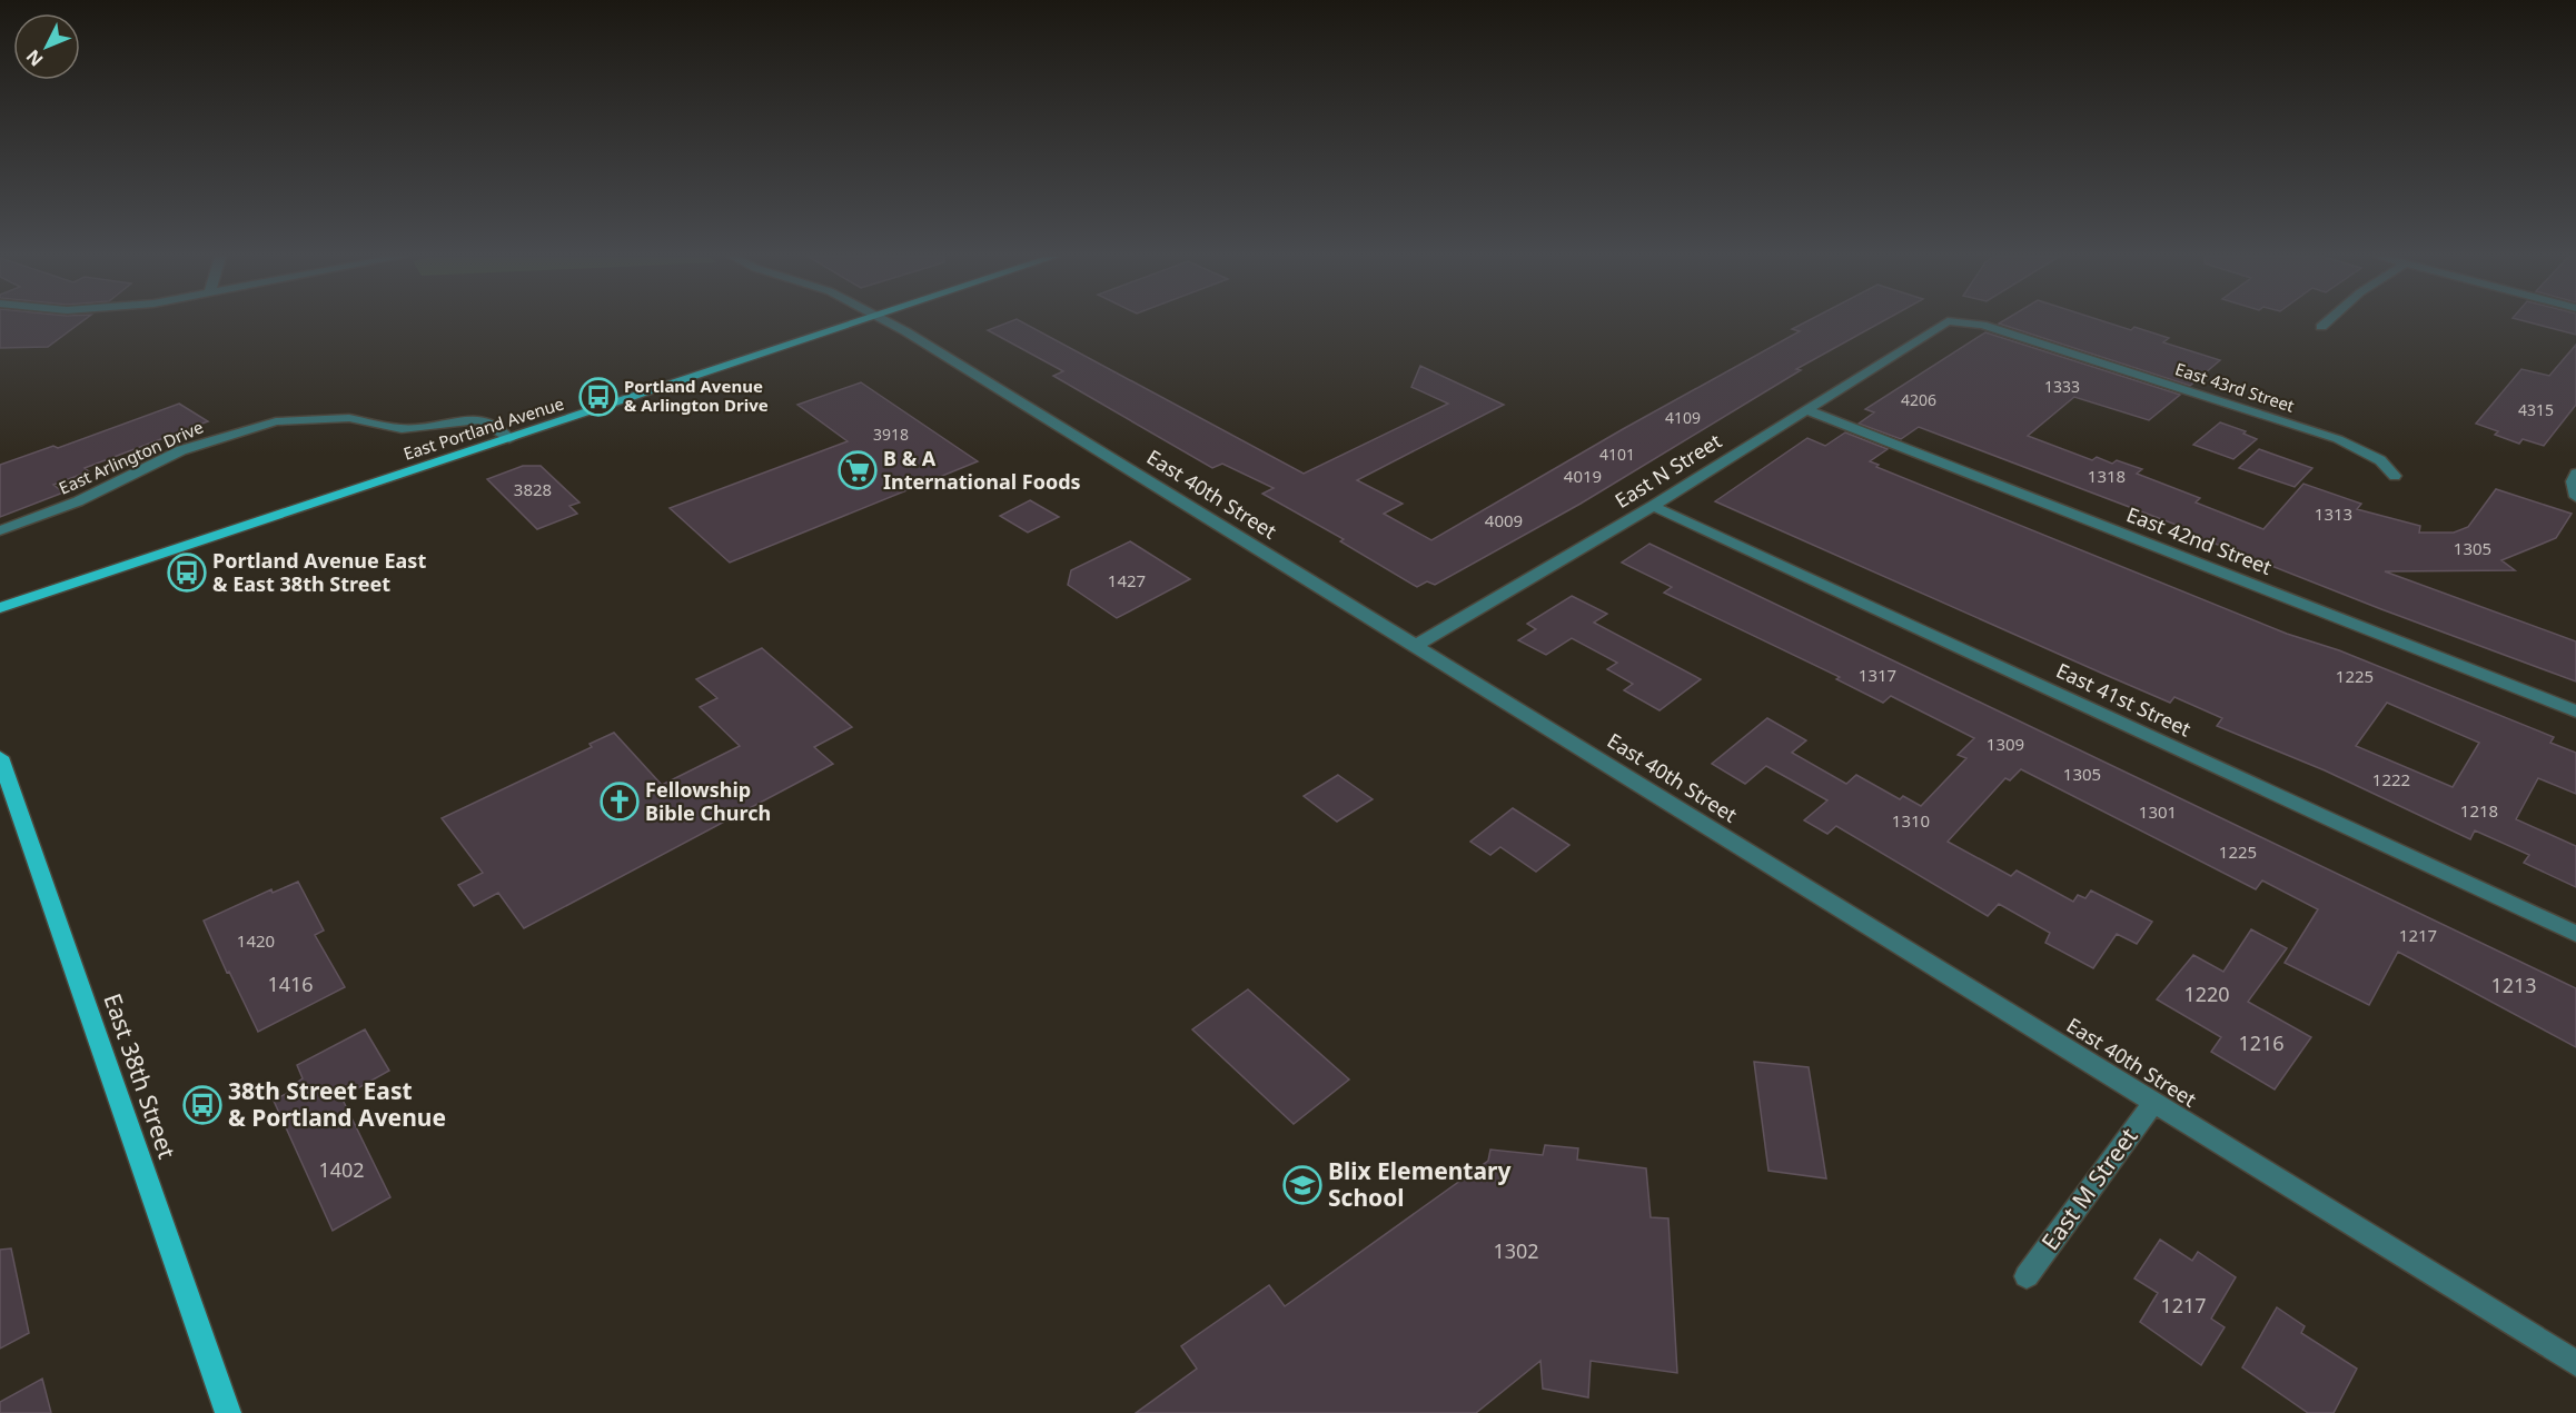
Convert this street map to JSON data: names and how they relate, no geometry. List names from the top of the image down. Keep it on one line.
{"streets":{"main road":["East Portland Avenue","East 38th Street"],"street":["East 43rd Street","East Arlington Drive","East N Street","East 40th Street","East 42nd Street","East 41st Street","East M Street"]},"crossings":[["East 43rd Street","East N Street"],["East Portland Avenue","East Arlington Drive"],["East N Street","East 40th Street"],["East N Street","East 42nd Street"],["East N Street","East 41st Street"],["East 40th Street","East M Street"]],"places":{"bus stop":["Portland Avenue & Arlington Drive","Portland Avenue East & East 38th Street","38th Street East & Portland Avenue"],"supermarket":["B & A International Foods"],"church":["Fellowship Bible Church"],"school or university":["Blix Elementary School"]},"house_numbers":["1333","4206","4315","4109","3918","4101","4019","1318","3828","1313","4009","1305","1427","1317","1225","1309","1305","1222","1218","1301","1310","1225","1217","1420","1416","1213","1220","1216","1402","1302","1217"],"north":"bottom left"}
